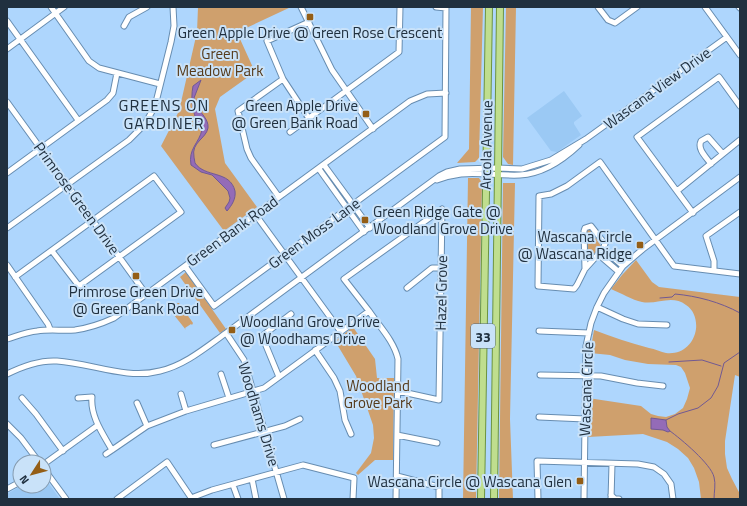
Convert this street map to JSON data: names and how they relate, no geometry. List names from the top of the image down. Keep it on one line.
{"streets":{"main road":["Arcola Avenue","33"],"street":["Wascana View Drive","Primrose Green Drive","Green Bank Road","Green Moss Lane","Hazel Grove","Wascana Circle","Woodhams Drive"]},"crossings":[["Wascana View Drive","Arcola Avenue"],["Primrose Green Drive","Green Bank Road"],["Green Bank Road","Green Moss Lane"]],"districts":["GREENS ON GARDINER"],"parks":["Green Meadow Park","Woodland Grove Park"],"places":{"transit":["Green Apple Drive @ Green Rose Crescent","Green Apple Drive @ Green Bank Road","Green Ridge Gate @ Woodland Grove Drive","Wascana Circle @ Wascana Ridge","Primrose Green Drive @ Green Bank Road","Woodland Grove Drive @ Woodhams Drive","Wascana Circle @ Wascana Glen"]},"north":"bottom left"}
